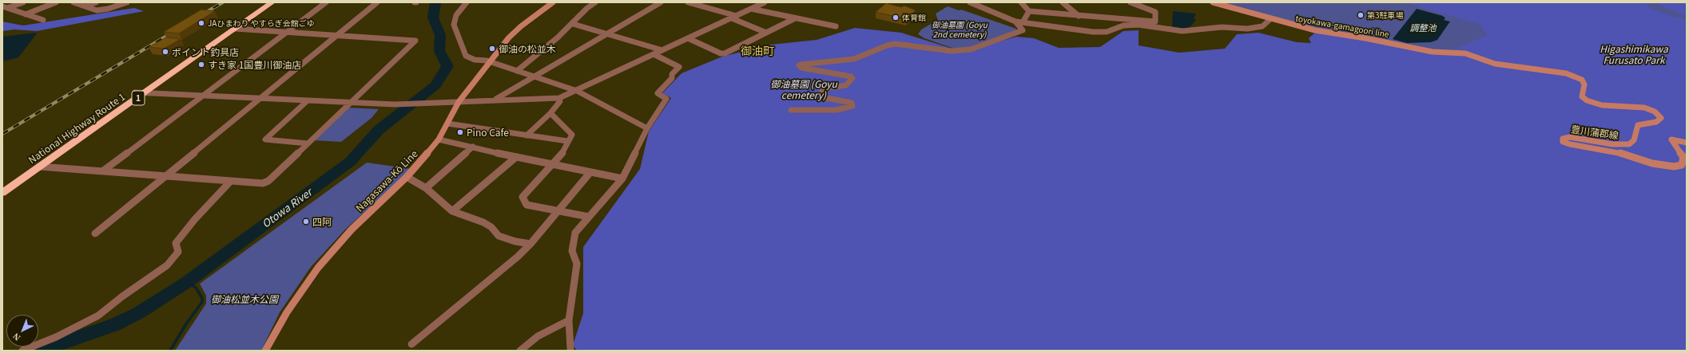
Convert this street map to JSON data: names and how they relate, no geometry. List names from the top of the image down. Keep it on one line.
{"streets":{"highway":["1","National Highway Route 1"],"main road":["toyokawa-gamagoori line","Nagasawa-Kō Line"]},"districts":["御油町"],"water":["調整池","Otowa River"],"parks":["御油墓園 (Goyu 2nd cemetery)","Higashimikawa Furusato Park","御油墓園 (Goyu cemetery)","御油松並木公園"],"places":["第3駐車場","体育館","JAひまわり やすらぎ会館ごゆ","御油の松並木","ポイント釣具店","すき家 1国豊川御油店","Pino Cafe","四阿"],"north":"bottom left"}
